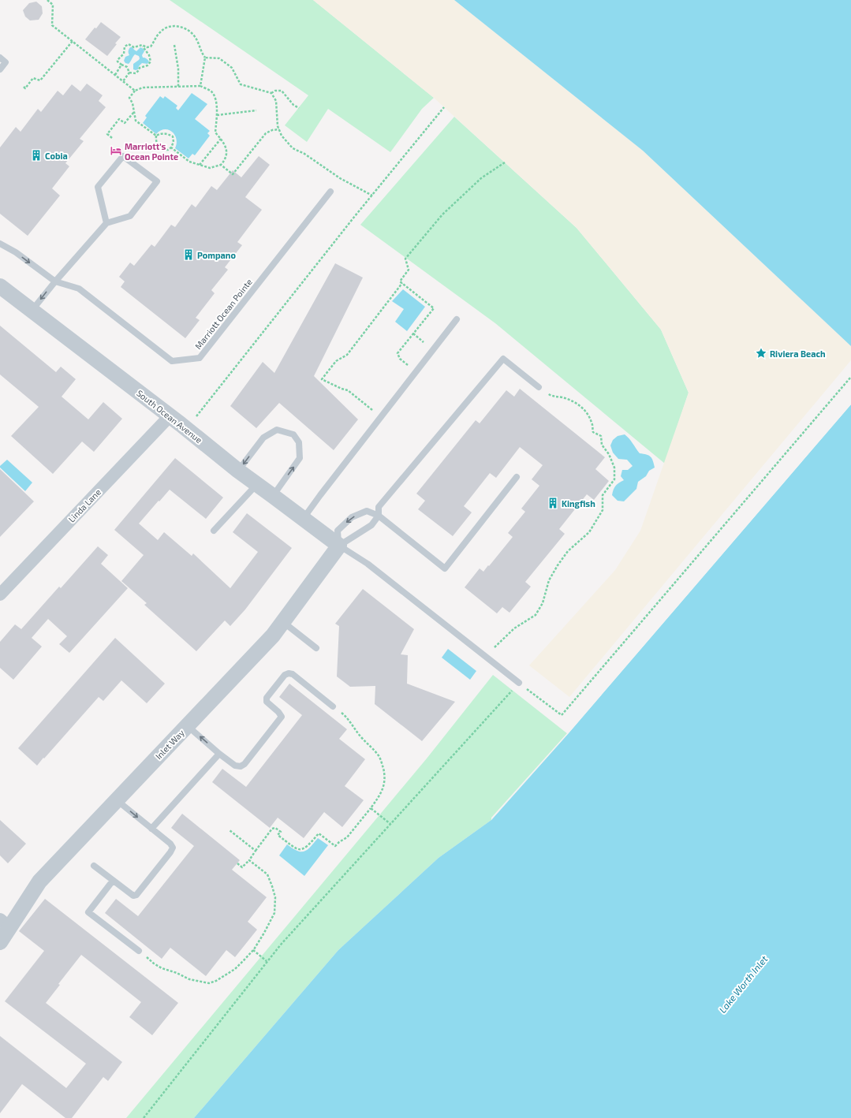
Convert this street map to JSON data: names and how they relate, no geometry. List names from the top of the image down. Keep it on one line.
{"streets":{"street":["South Ocean Avenue","Linda Lane","Inlet Way"],"lane":["Marriott Ocean Pointe"]},"crossings":[["South Ocean Avenue","Linda Lane"],["South Ocean Avenue","Inlet Way"]],"water":["Lake Worth Inlet"],"places":{"hotel":["Marriott’s Ocean Pointe"],"building":["Cobia","Pompano","Kingfish"],"place":["Riviera Beach"]}}
